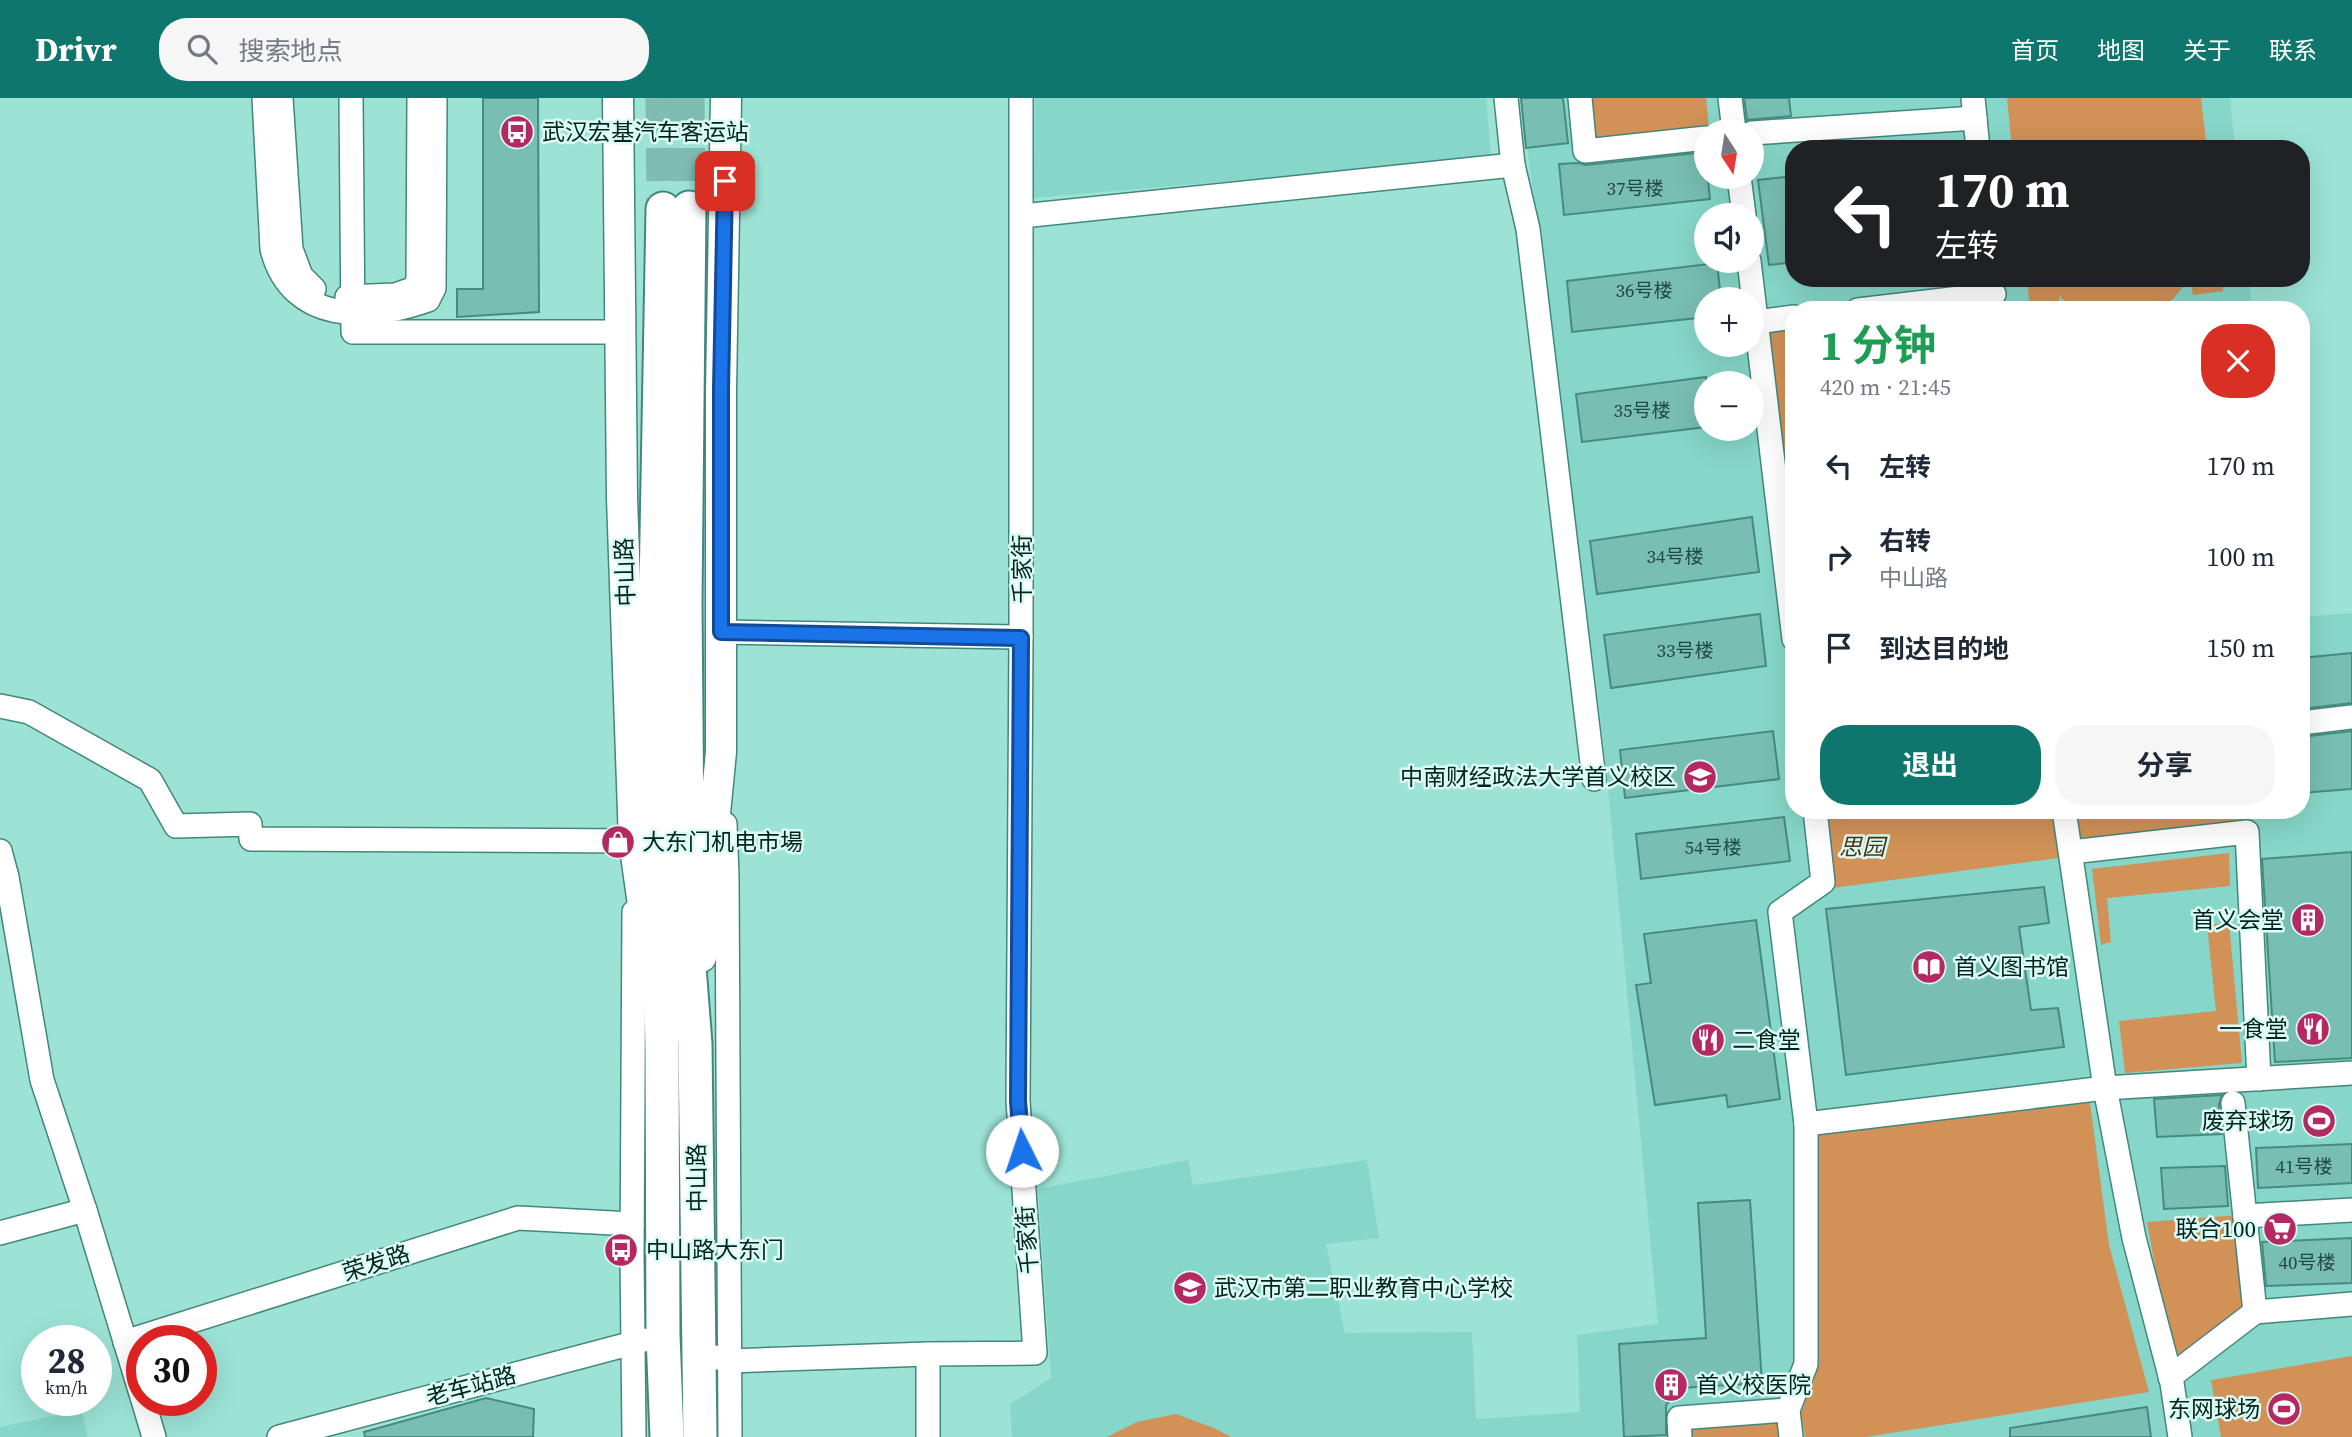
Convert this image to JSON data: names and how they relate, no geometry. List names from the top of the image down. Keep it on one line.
{"streets":{"highway":["中山路"],"street":["千家街","荣发路","老车站路"]},"crossings":[["中山路","老车站路"]],"parks":["思园"],"places":{"bus stop":["武汉宏基汽车客运站","中山路大东门"],"school or university":["中南财经政法大学首义校区","武汉市第二职业教育中心学校"],"shop":["大东门机电市場"],"building":["首义会堂","首义校医院"],"library":["首义图书馆"],"restaurant":["一食堂","二食堂"],"sports":["废弃球场","东网球场"],"supermarket":["联合100"]},"house_numbers":["37号楼","36号楼","35号楼","34号楼","33号楼","54号楼","41号楼","40号楼"],"north":"bottom","page":{"header":"Drivr","search":"搜索地点","nav":["首页","地图","关于","联系"],"map_buttons":["+","−"],"turn":["170 m","左转"],"heading":["1 分钟","420 m · 21:45"],"list":[{"name":"左转","value":"170 m"},{"name":"右转","note":"中山路","value":"100 m"},{"name":"到达目的地","value":"150 m"}],"buttons":["退出","分享"],"speed":"28 km/h","limit":"30"}}
